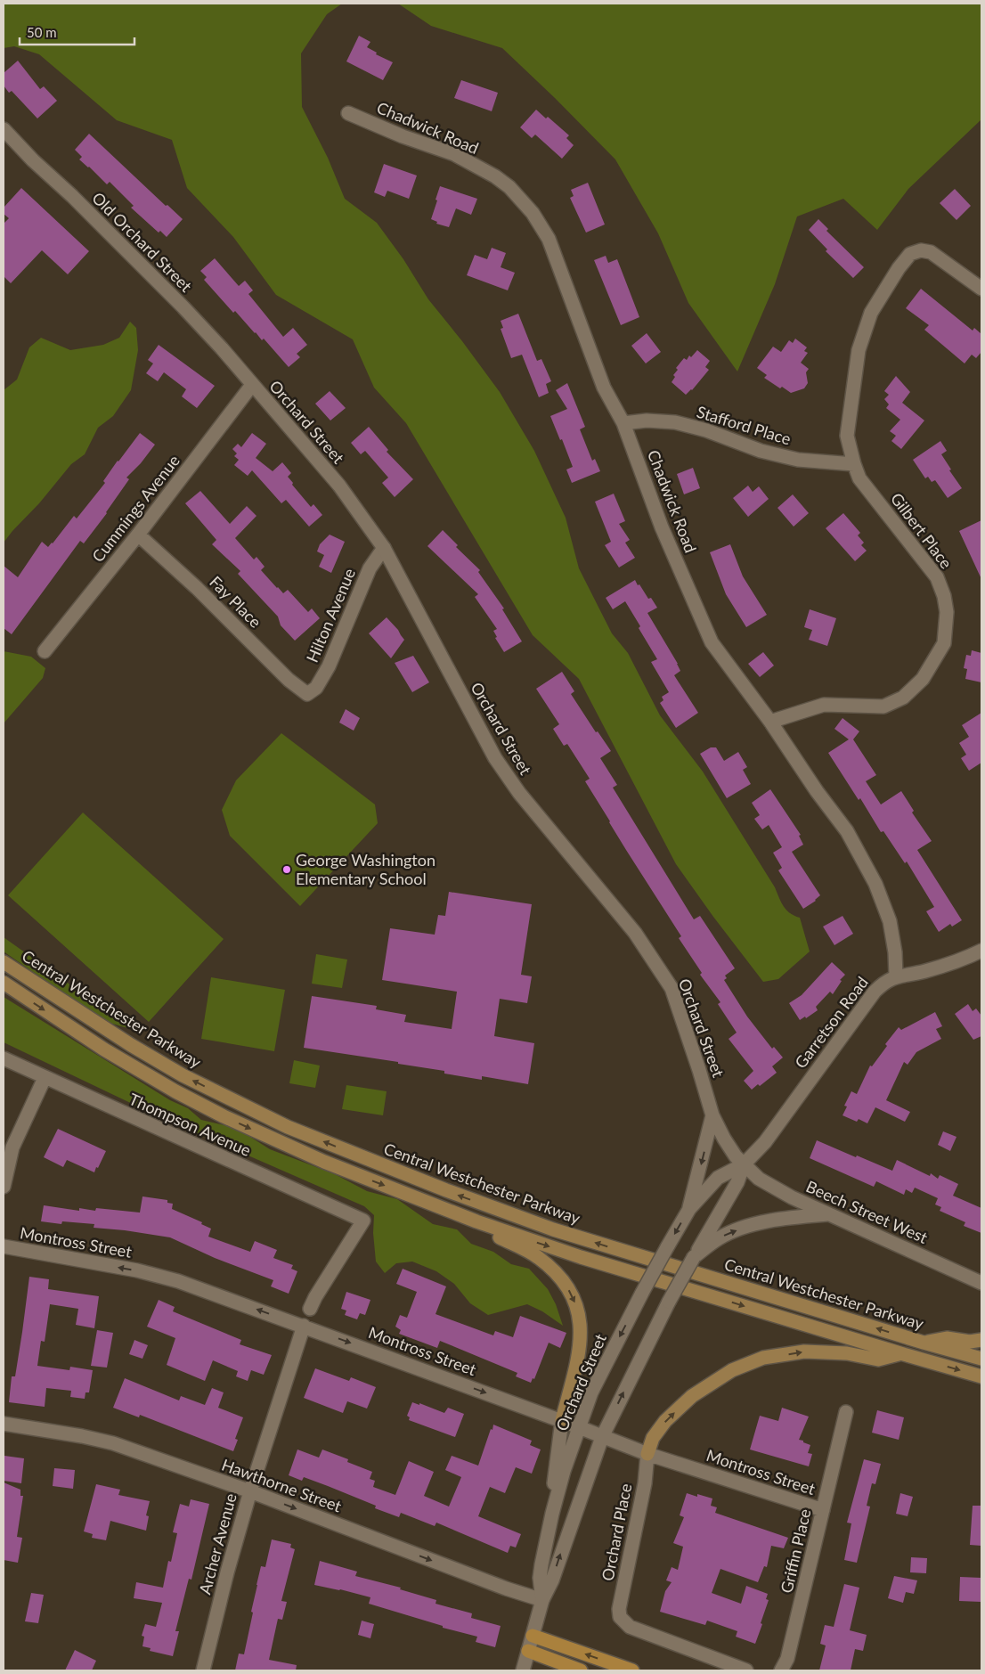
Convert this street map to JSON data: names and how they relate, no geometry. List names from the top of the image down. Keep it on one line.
{"streets":{"main road":["Central Westchester Parkway"],"street":["Chadwick Road","Old Orchard Street","Orchard Street","Stafford Place","Cummings Avenue","Gilbert Place","Fay Place","Hilton Avenue","Garretson Road","Thompson Avenue","Beech Street West","Montross Street","Hawthorne Street","Orchard Place","Archer Avenue","Griffin Place"]},"crossings":[["Chadwick Road","Stafford Place"],["Chadwick Road","Gilbert Place"],["Chadwick Road","Garretson Road"],["Old Orchard Street","Orchard Street"],["Old Orchard Street","Cummings Avenue"],["Orchard Street","Cummings Avenue"],["Orchard Street","Hilton Avenue"],["Orchard Street","Garretson Road"],["Orchard Street","Beech Street West"],["Orchard Street","Montross Street"],["Orchard Street","Hawthorne Street"],["Stafford Place","Gilbert Place"],["Cummings Avenue","Fay Place"],["Fay Place","Hilton Avenue"],["Garretson Road","Beech Street West"],["Montross Street","Orchard Place"],["Montross Street","Archer Avenue"],["Montross Street","Griffin Place"],["Hawthorne Street","Archer Avenue"]],"one_way":["Hawthorne Street"],"places":["George Washington Elementary School"],"scale_bar":"50 m"}
